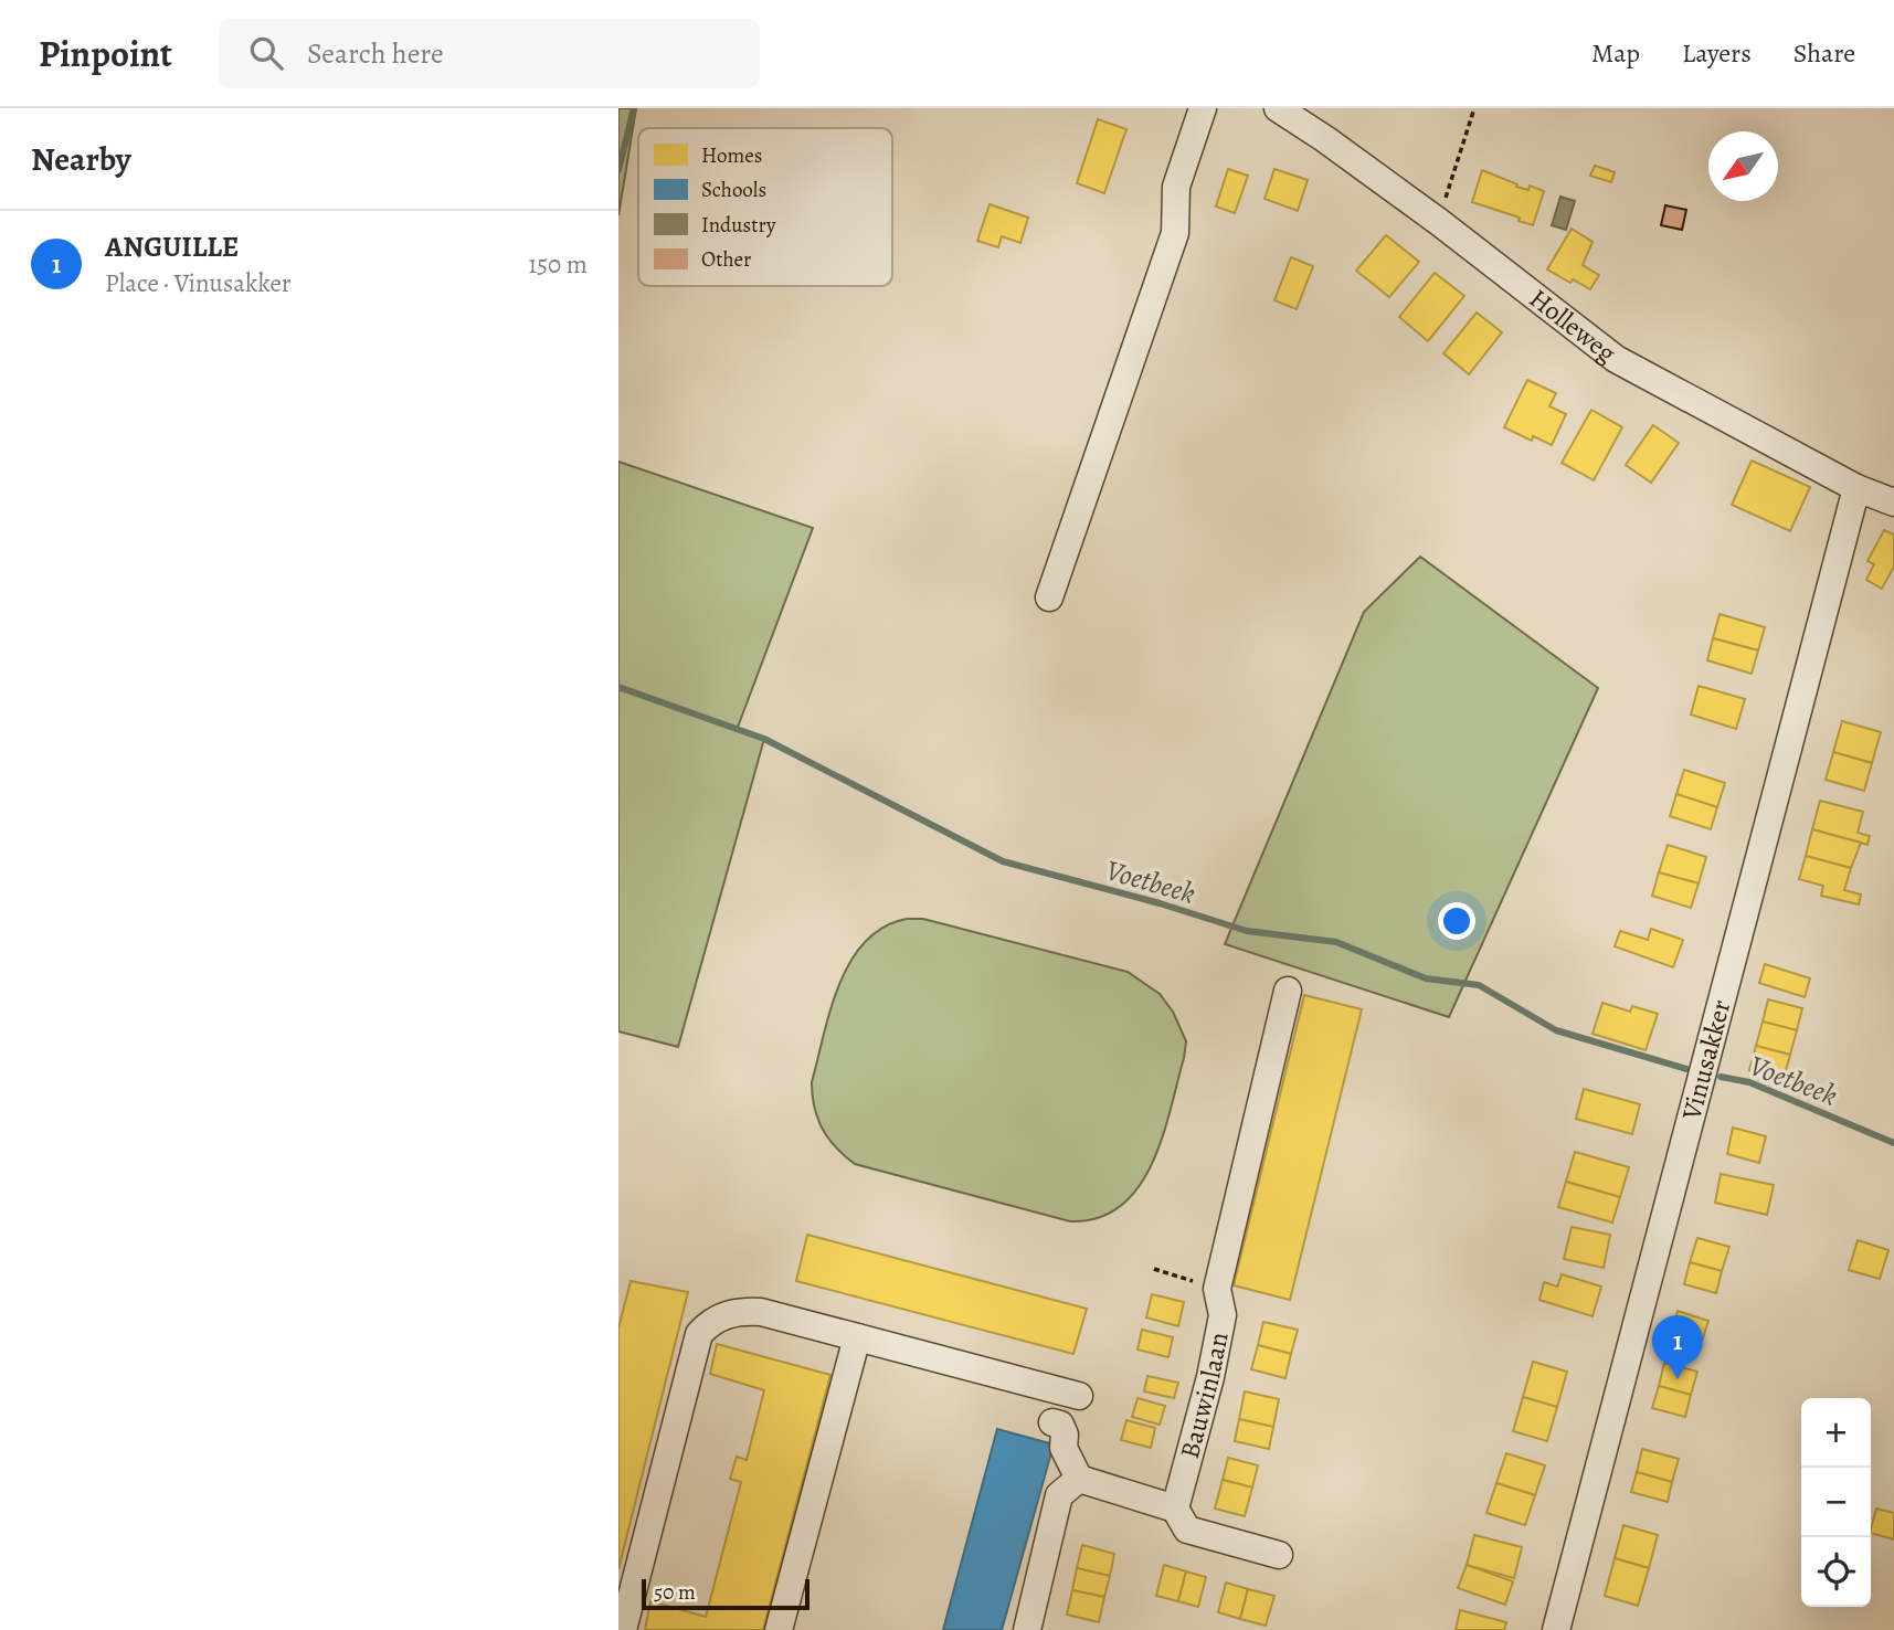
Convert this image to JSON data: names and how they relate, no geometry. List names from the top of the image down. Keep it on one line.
{"streets":{"street":["Holleweg","Vinusakker","Bauwinlaan"]},"crossings":[["Holleweg","Vinusakker"]],"water":["Voetbeek"],"legend":["Homes","Schools","Industry","Other"],"scale_bar":"50 m","north":"bottom left","page":{"header":"Pinpoint","search":"Search here","nav":["Map","Layers","Share"],"heading":"Nearby","list":[{"mark":"1","name":"ANGUILLE","note":"Place · Vinusakker","value":"150 m"}],"pins":"1","map_buttons":["+","−"],"scale":"50 m"}}
